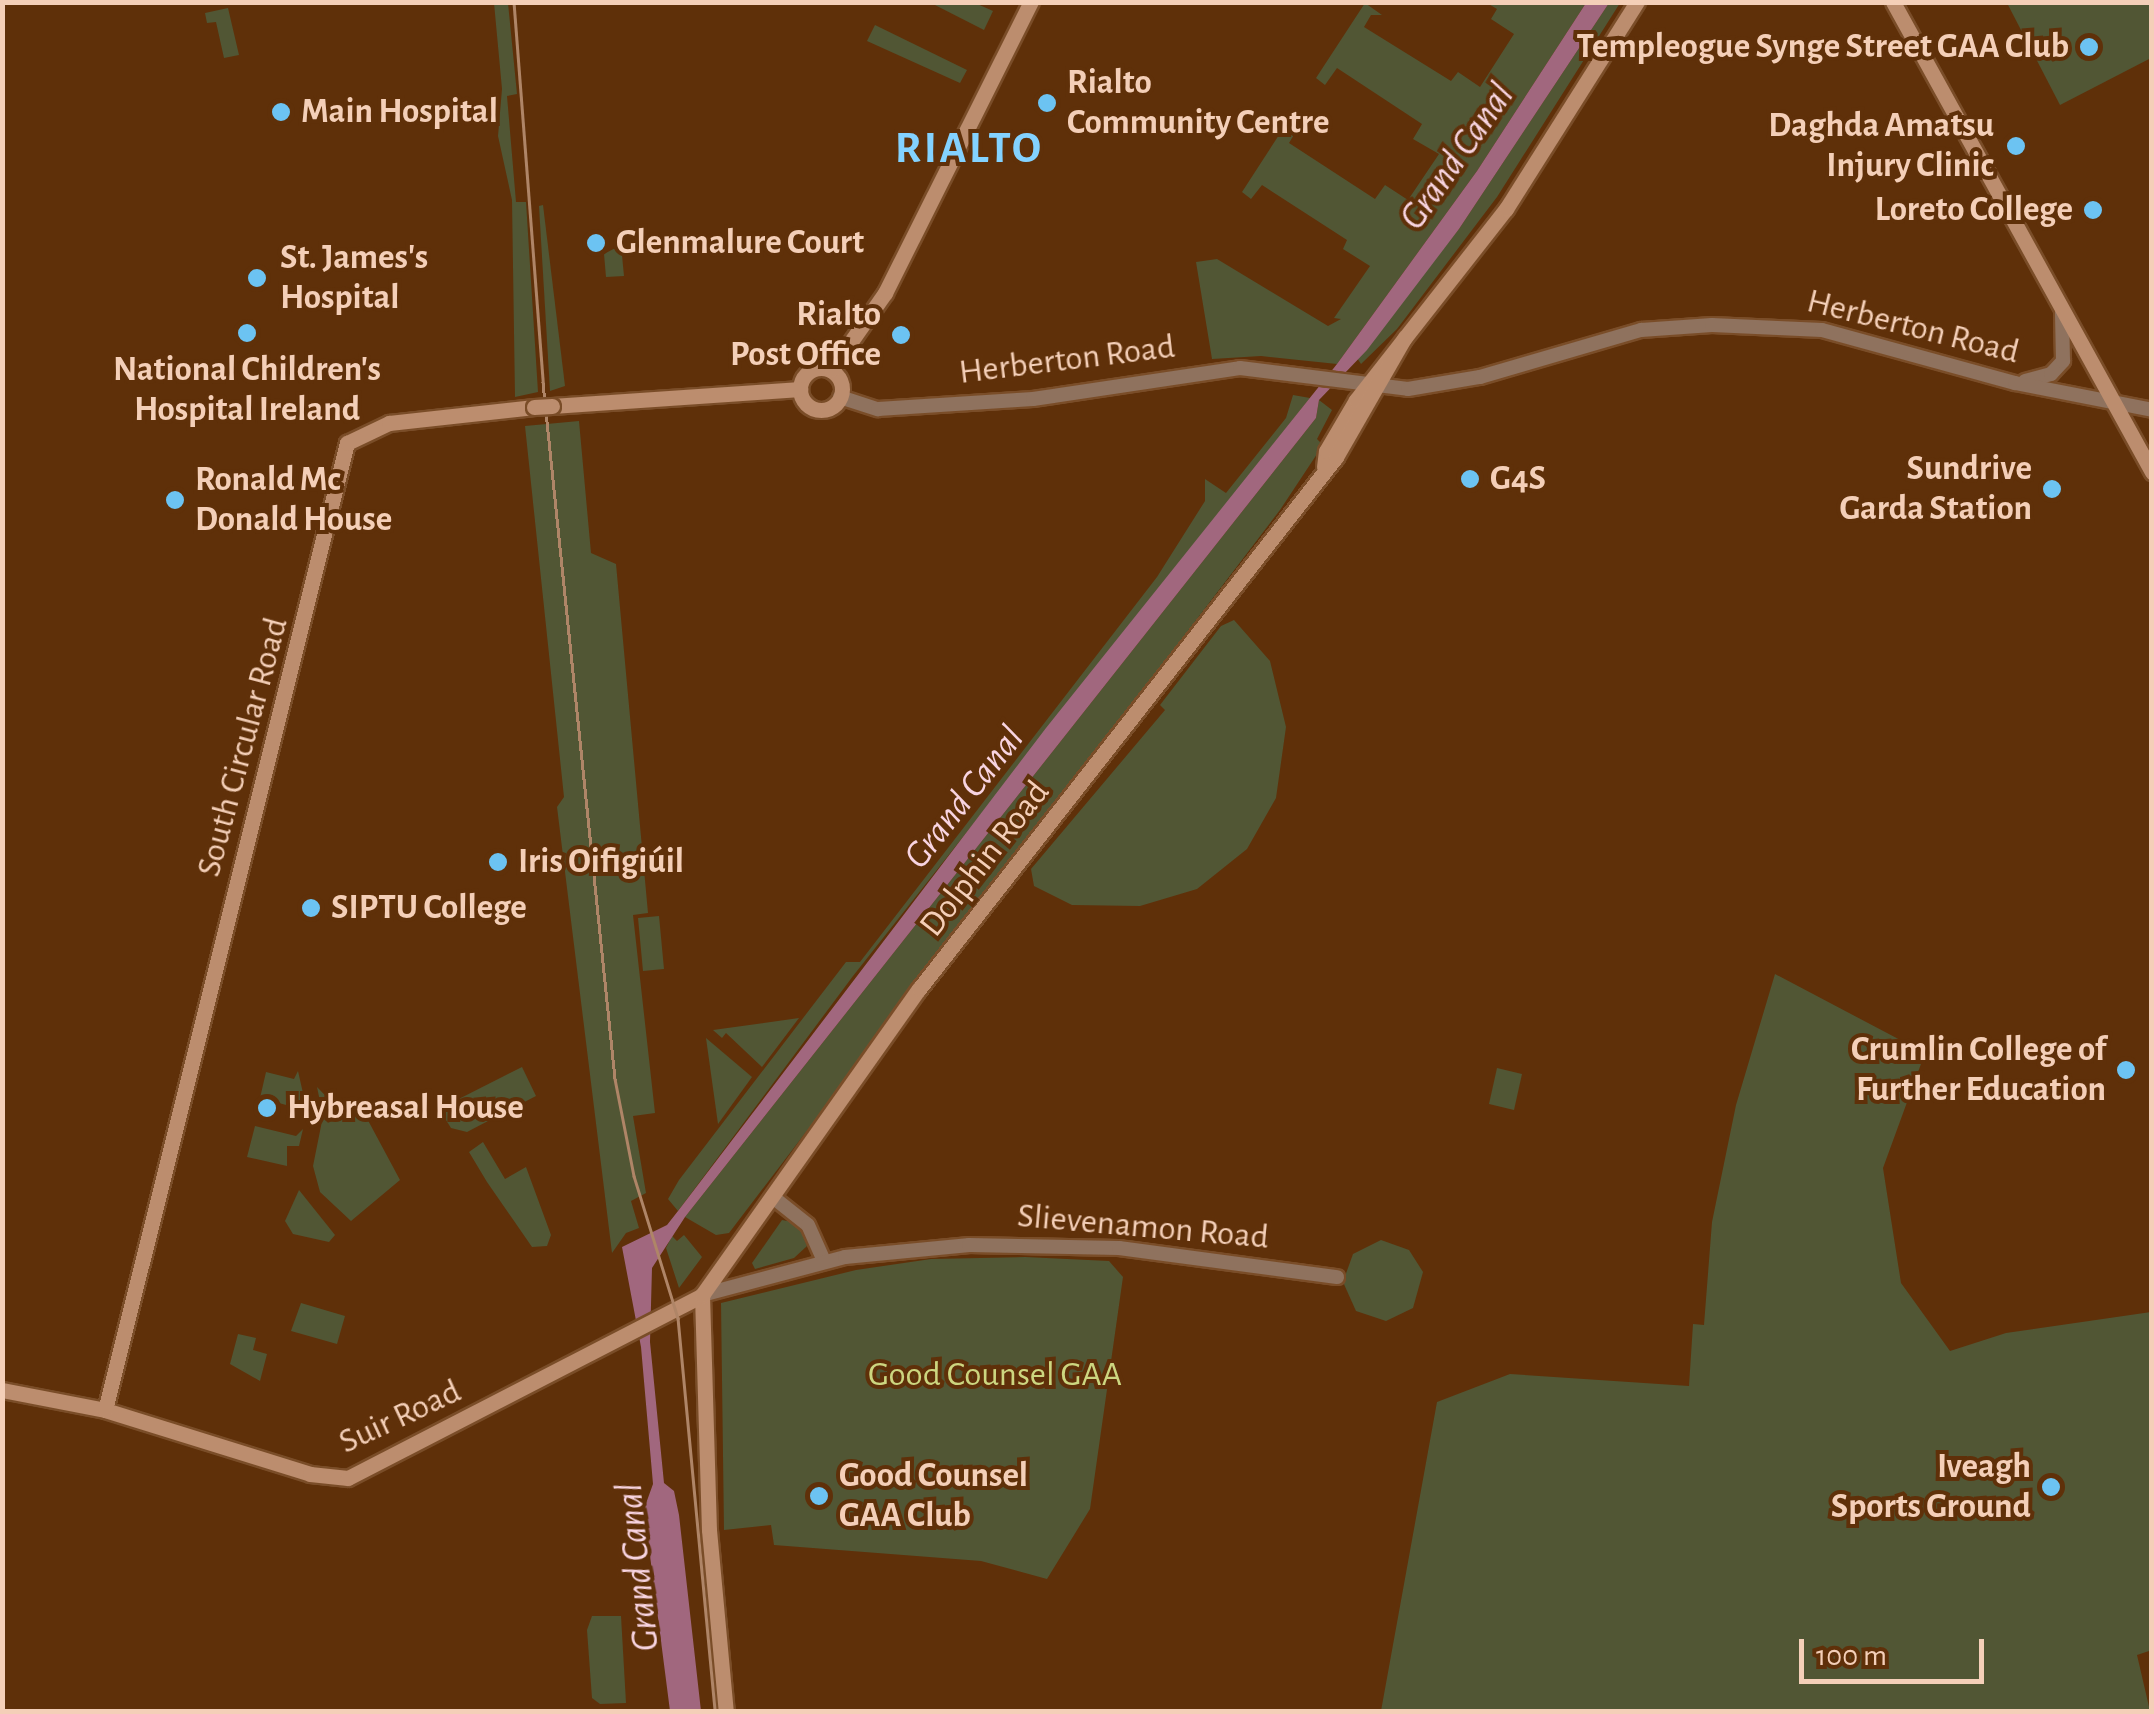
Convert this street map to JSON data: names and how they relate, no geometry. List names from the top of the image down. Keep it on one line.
{"streets":{"main road":["South Circular Road","Dolphin Road","Suir Road"],"street":["Herberton Road","Slievenamon Road"]},"crossings":[["Herberton Road","South Circular Road"],["Herberton Road","Dolphin Road"],["South Circular Road","Suir Road"],["Dolphin Road","Slievenamon Road"],["Dolphin Road","Suir Road"],["Slievenamon Road","Suir Road"]],"districts":["RIALTO"],"water":["Grand Canal"],"parks":["Good Counsel GAA"],"places":["Templeogue Synge Street GAA Club","Rialto Community Centre","Main Hospital","Daghda Amatsu Injury Clinic","Loreto College","Glenmalure Court","St. James's Hospital","National Children's Hospital Ireland","Rialto Post Office","G4S","Sundrive Garda Station","Ronald Mc Donald House","Iris Oifigiúil","SIPTU College","Crumlin College of Further Education","Hybreasal House","Iveagh Sports Ground","Good Counsel GAA Club"],"scale_bar":"100 m"}
